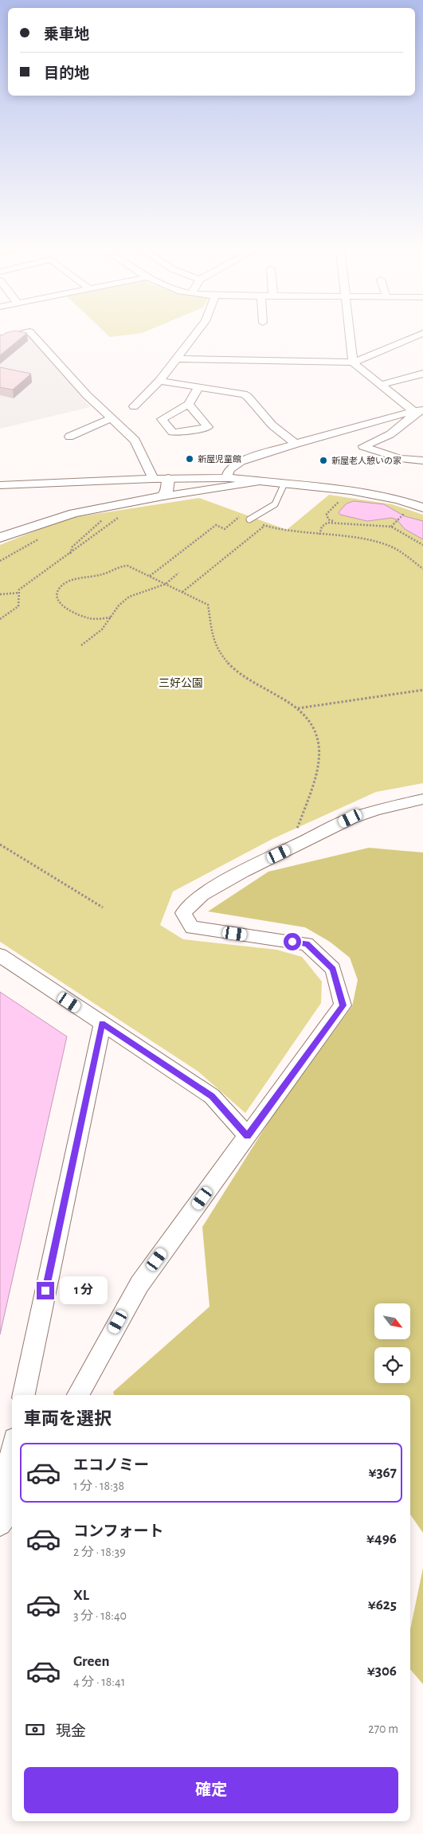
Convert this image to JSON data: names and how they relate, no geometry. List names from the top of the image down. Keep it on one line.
{"parks":["三好公園"],"places":["新屋児童館","新屋老人憩いの家"],"north":"bottom right","page":{"banner":["乗車地","目的地"],"bubble":"1 分","heading":"車両を選択","list":[{"name":"エコノミー","note":"1 分 · 18:38","value":"¥367"},{"name":"コンフォート","note":"2 分 · 18:39","value":"¥496"},{"name":"XL","note":"3 分 · 18:40","value":"¥625"},{"name":"Green","note":"4 分 · 18:41","value":"¥306"}],"pay":["現金","270 m"],"buttons":"確定"}}
